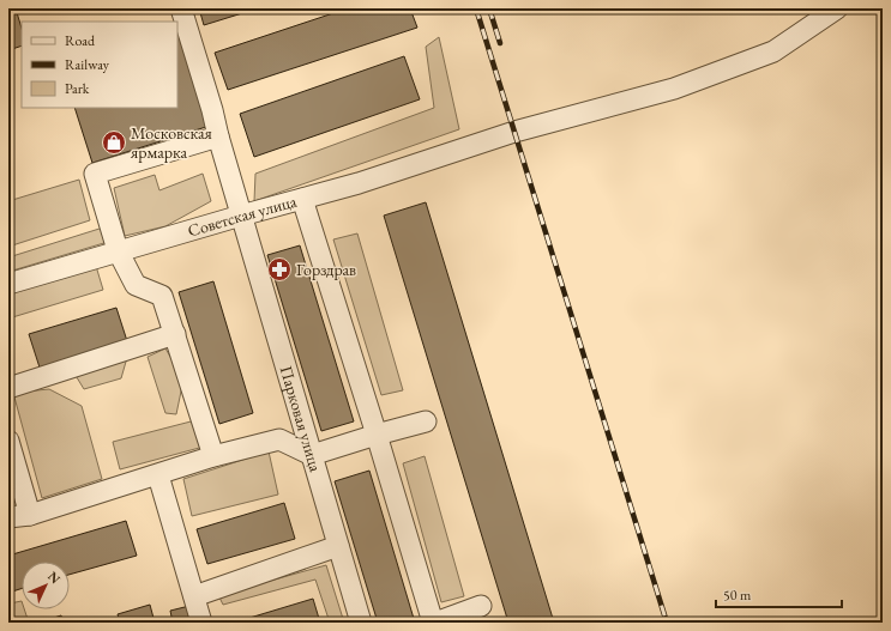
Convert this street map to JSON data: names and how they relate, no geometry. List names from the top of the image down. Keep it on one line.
{"streets":{"street":["Советская улица","Парковая улица"]},"crossings":[["Советская улица","Парковая улица"]],"places":{"shop":["Московская ярмарка"],"pharmacy":["Горздрав"]},"legend":["Road","Railway","Park"],"scale_bar":"50 m","north":"top right"}
